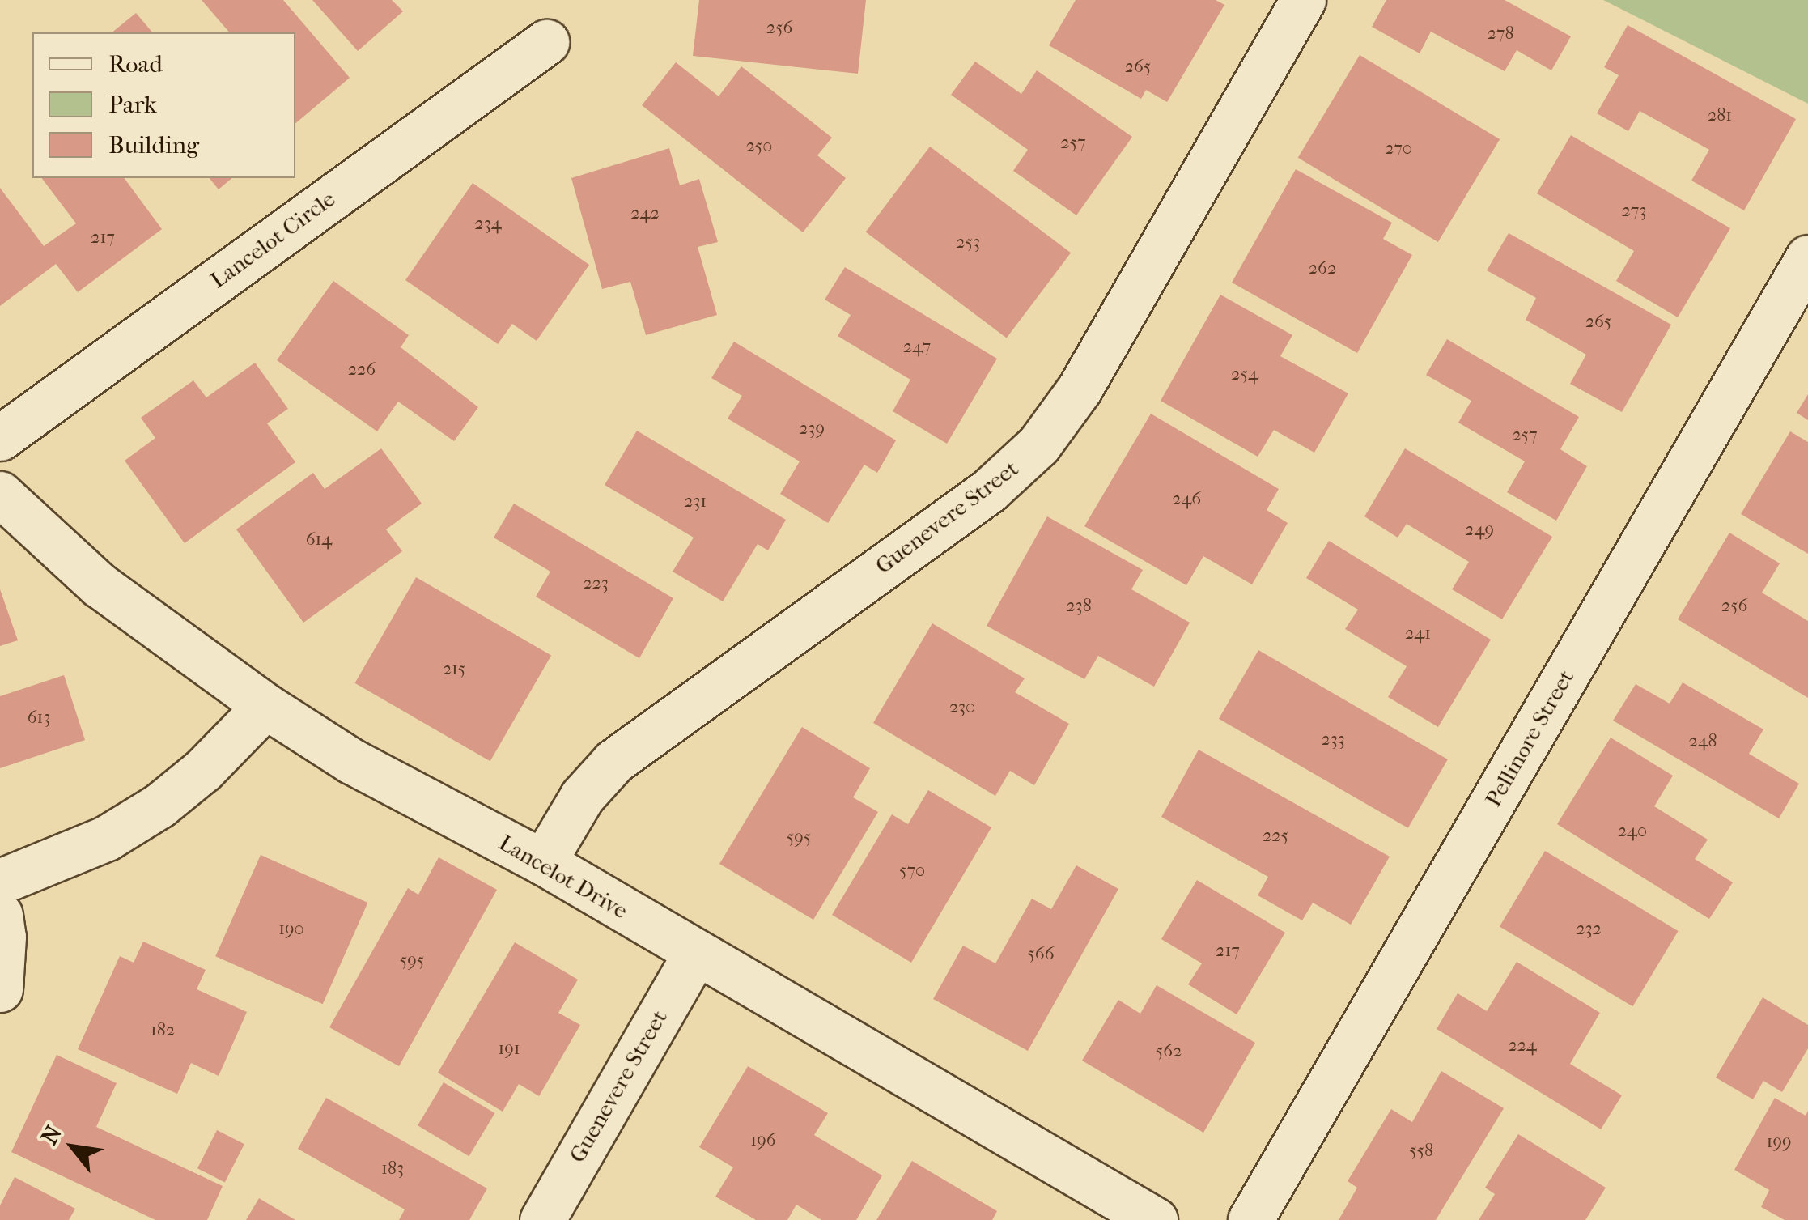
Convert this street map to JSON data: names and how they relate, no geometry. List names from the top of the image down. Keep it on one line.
{"streets":{"street":["Lancelot Circle","Guenevere Street","Pellinore Street","Lancelot Drive"]},"crossings":[["Guenevere Street","Lancelot Drive"]],"house_numbers":["256","278","265","281","257","250","270","273","242","234","217","253","262","265","247","226","254","239","257","246","231","249","614","223","238","256","241","215","230","613","233","248","240","225","595","570","190","232","217","566","595","182","224","191","562","196","199","558","183"],"legend":["Road","Park","Building"],"north":"top left"}
